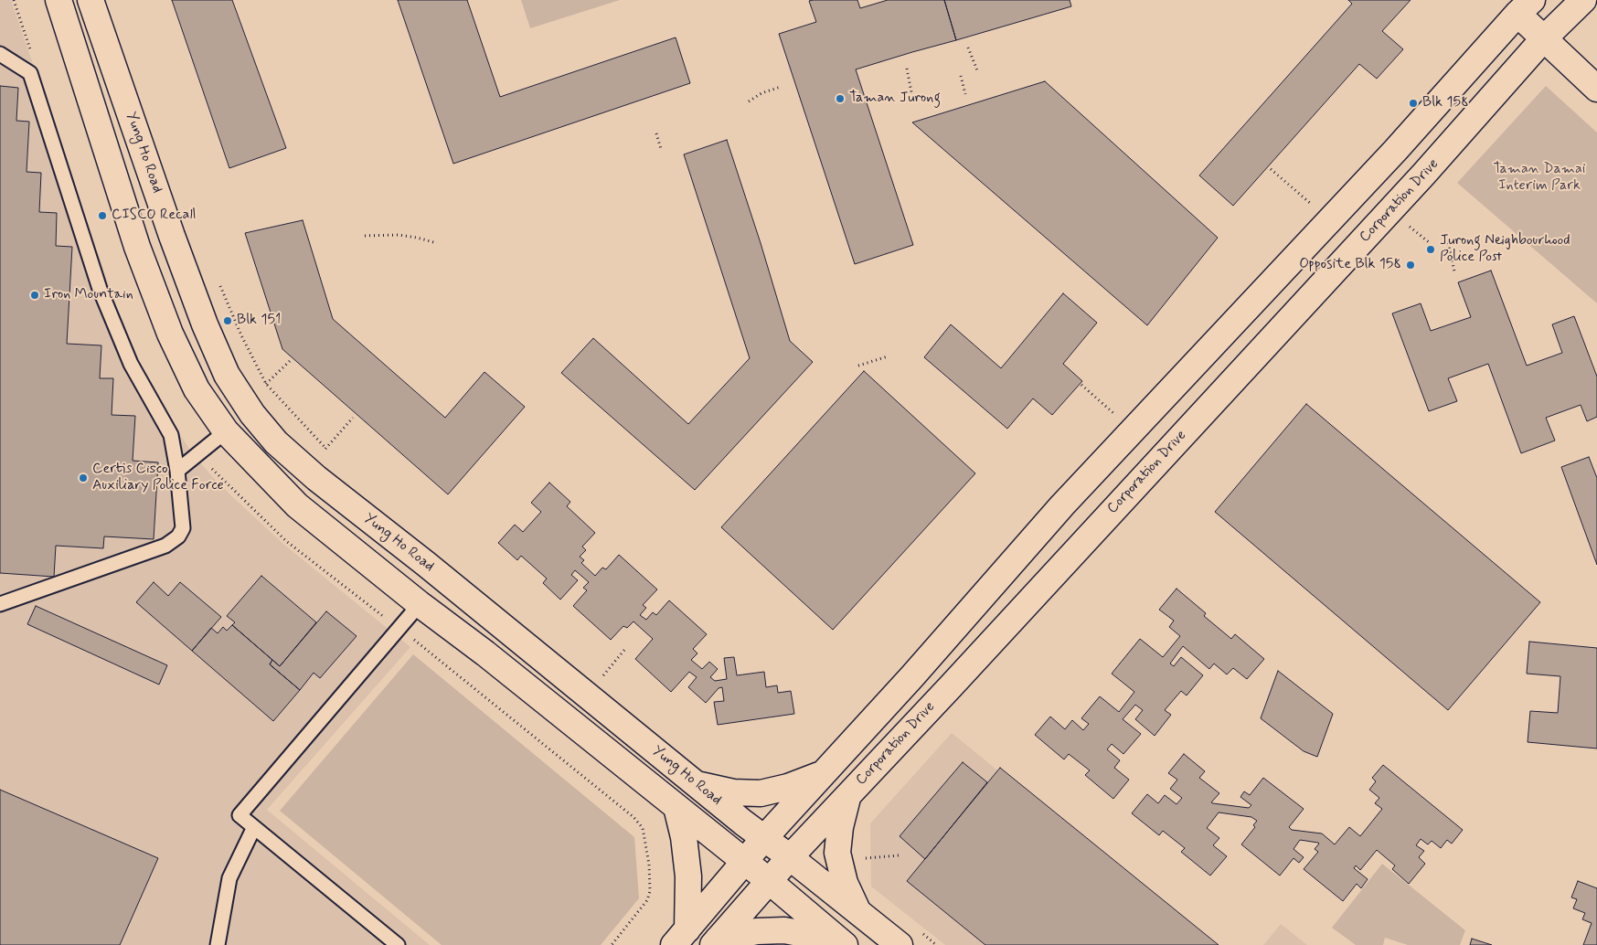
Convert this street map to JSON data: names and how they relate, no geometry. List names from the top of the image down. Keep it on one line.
{"streets":{"street":["Yung Ho Road","Corporation Drive"]},"crossings":[["Yung Ho Road","Corporation Drive"]],"parks":["Taman Damai Interim Park"],"places":["Taman Jurong","Blk 158","CISCO Recall","Jurong Neighbourhood Police Post","Opposite Blk 158","Iron Mountain","Blk 151","Certis Cisco Auxiliary Police Force"]}
